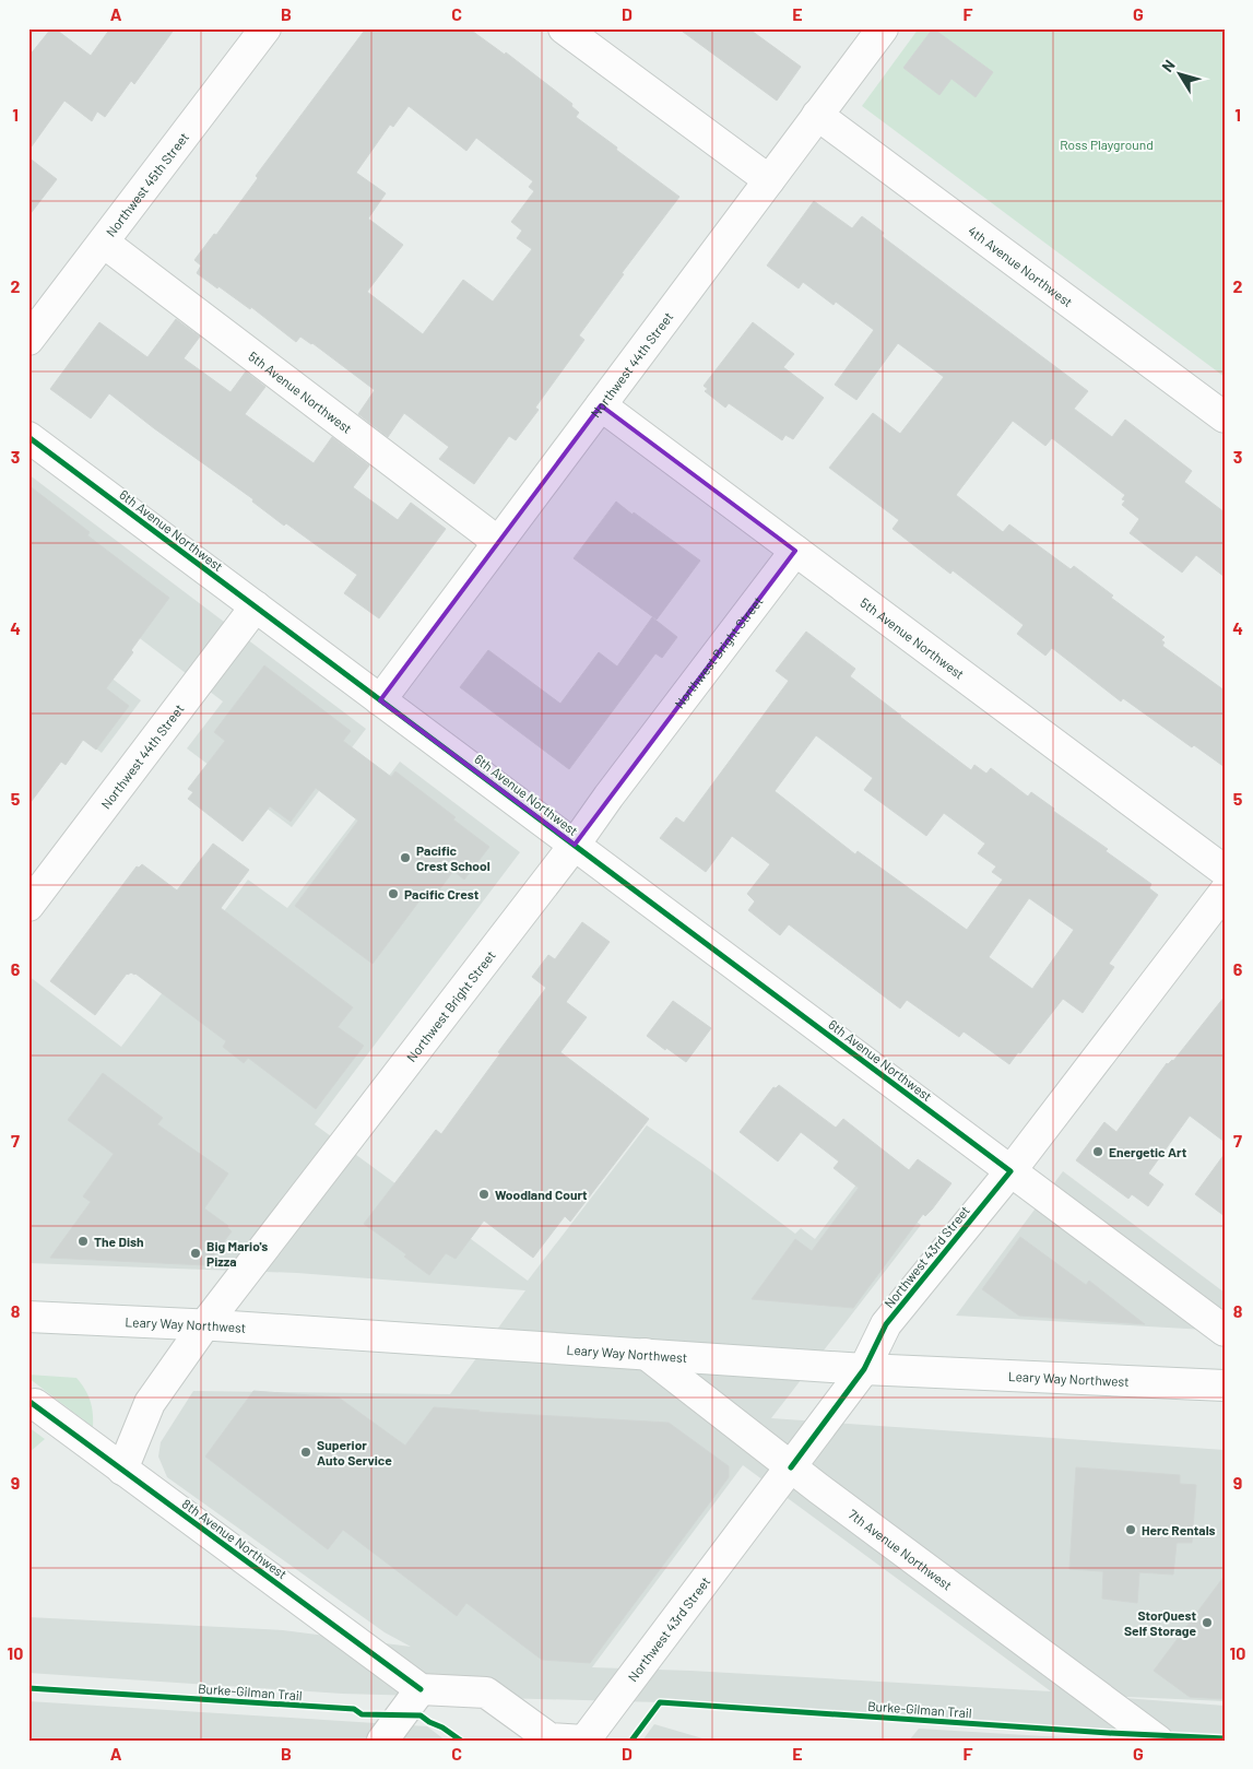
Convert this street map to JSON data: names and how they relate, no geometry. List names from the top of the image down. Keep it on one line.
{"streets":{"street":["Northwest 45th Street","4th Avenue Northwest","Northwest 44th Street","5th Avenue Northwest","6th Avenue Northwest","Northwest Bright Street","Northwest 43rd Street","Leary Way Northwest","8th Avenue Northwest","7th Avenue Northwest"],"cycle path":["Burke-Gilman Trail"]},"crossings":[["Northwest 45th Street","5th Avenue Northwest"],["4th Avenue Northwest","Northwest 44th Street"],["Northwest 44th Street","5th Avenue Northwest"],["Northwest 44th Street","6th Avenue Northwest"],["5th Avenue Northwest","Northwest Bright Street"],["6th Avenue Northwest","Northwest Bright Street"],["6th Avenue Northwest","Northwest 43rd Street"],["Northwest Bright Street","Leary Way Northwest"],["Northwest Bright Street","8th Avenue Northwest"],["Northwest 43rd Street","Leary Way Northwest"],["Northwest 43rd Street","7th Avenue Northwest"],["Leary Way Northwest","7th Avenue Northwest"]],"parks":["Ross Playground"],"places":["Pacific Crest School","Pacific Crest","Energetic Art","Woodland Court","The Dish","Big Mario's Pizza","Superior Auto Service","Herc Rentals","StorQuest Self Storage"],"north":"top left","grid":{"columns":["A","B","C","D","E","F","G"],"rows":["1","2","3","4","5","6","7","8","9","10"]}}
